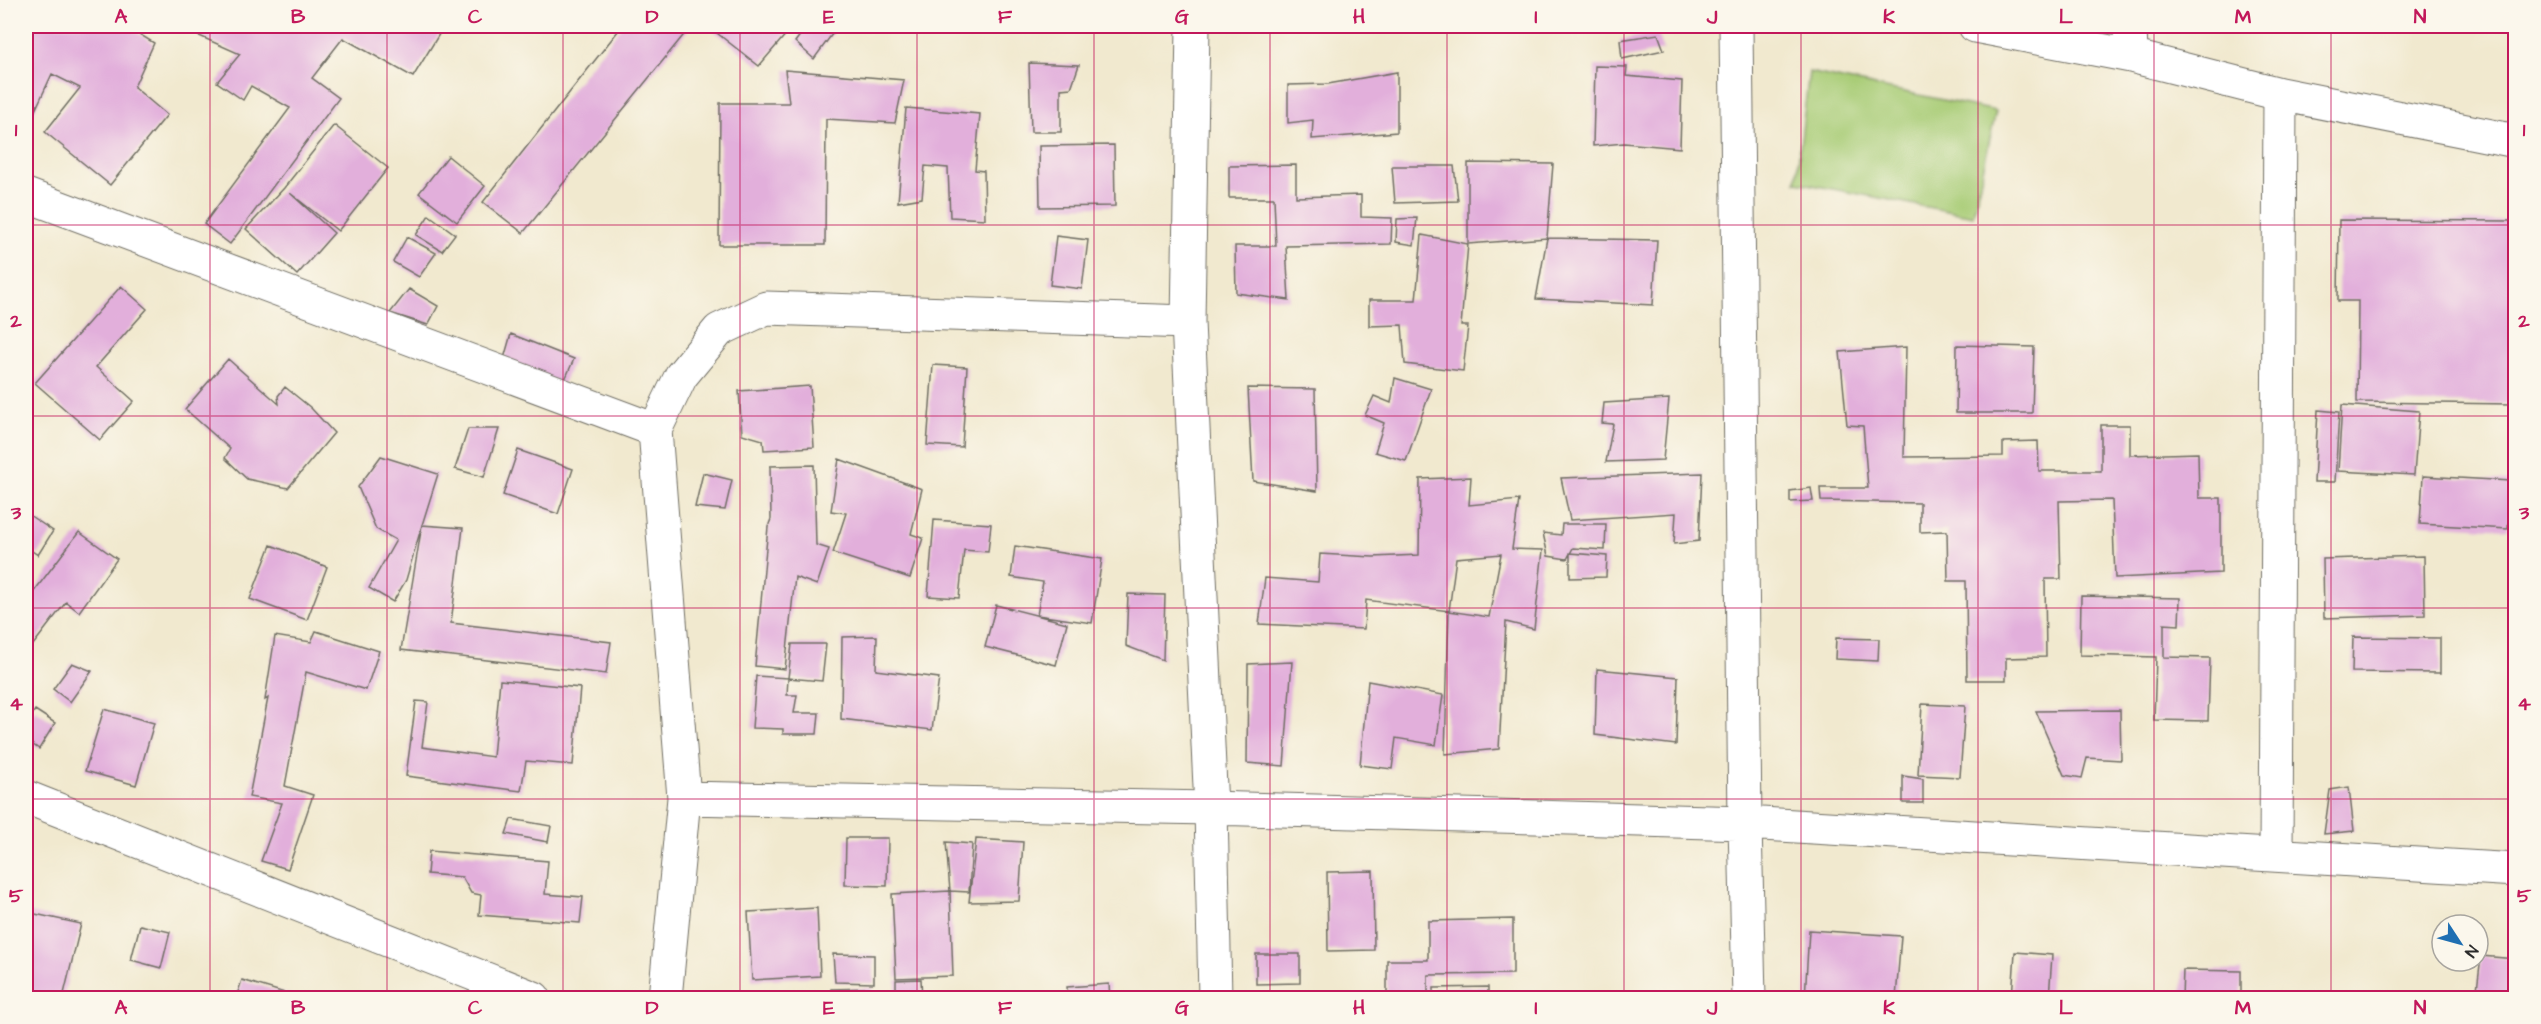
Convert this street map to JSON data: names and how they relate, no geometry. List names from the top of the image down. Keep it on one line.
{"north":"bottom right","grid":{"columns":["A","B","C","D","E","F","G","H","I","J","K","L","M","N"],"rows":["1","2","3","4","5"]}}
